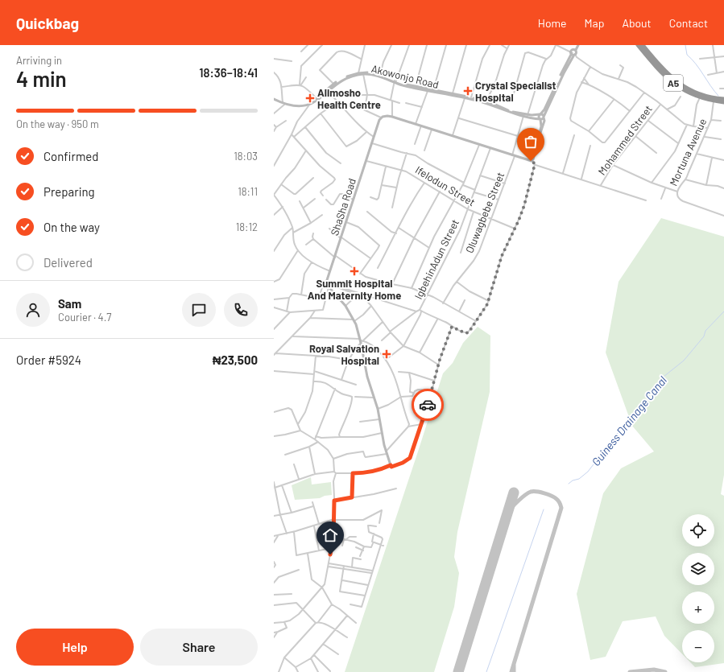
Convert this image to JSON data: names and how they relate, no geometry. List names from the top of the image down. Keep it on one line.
{"streets":{"highway":["A5"],"main road":["Akowonjo Road","ShaSha Road"],"street":["Mohammed Street","Mortuna Avenue","Ifelodun Street","Oluwagbebe Street","IgbehinAdun Street"]},"crossings":[["Akowonjo Road","Oluwagbebe Street"],["A5","Mortuna Avenue"],["Ifelodun Street","ShaSha Road"],["Ifelodun Street","Oluwagbebe Street"],["Ifelodun Street","IgbehinAdun Street"]],"water":["Guiness Drainage Canal"],"places":{"health":["Crystal Specialist Hospital","Alimosho Health Centre","Summit Hospital And Maternity Home","Royal Salvation Hospital"]},"page":{"header":"Quickbag","nav":["Home","Map","About","Contact"],"heading":["4 min","Arriving in","18:36–18:41"],"panel":["Sam","Courier · 4.7","Order #5924","₦23,500"],"bar":"On the way · 950 m","list":[["Confirmed","18:03"],["Preparing","18:11"],["On the way","18:12"],"Delivered"],"map_buttons":["+","−"],"buttons":["Help","Share"]}}
